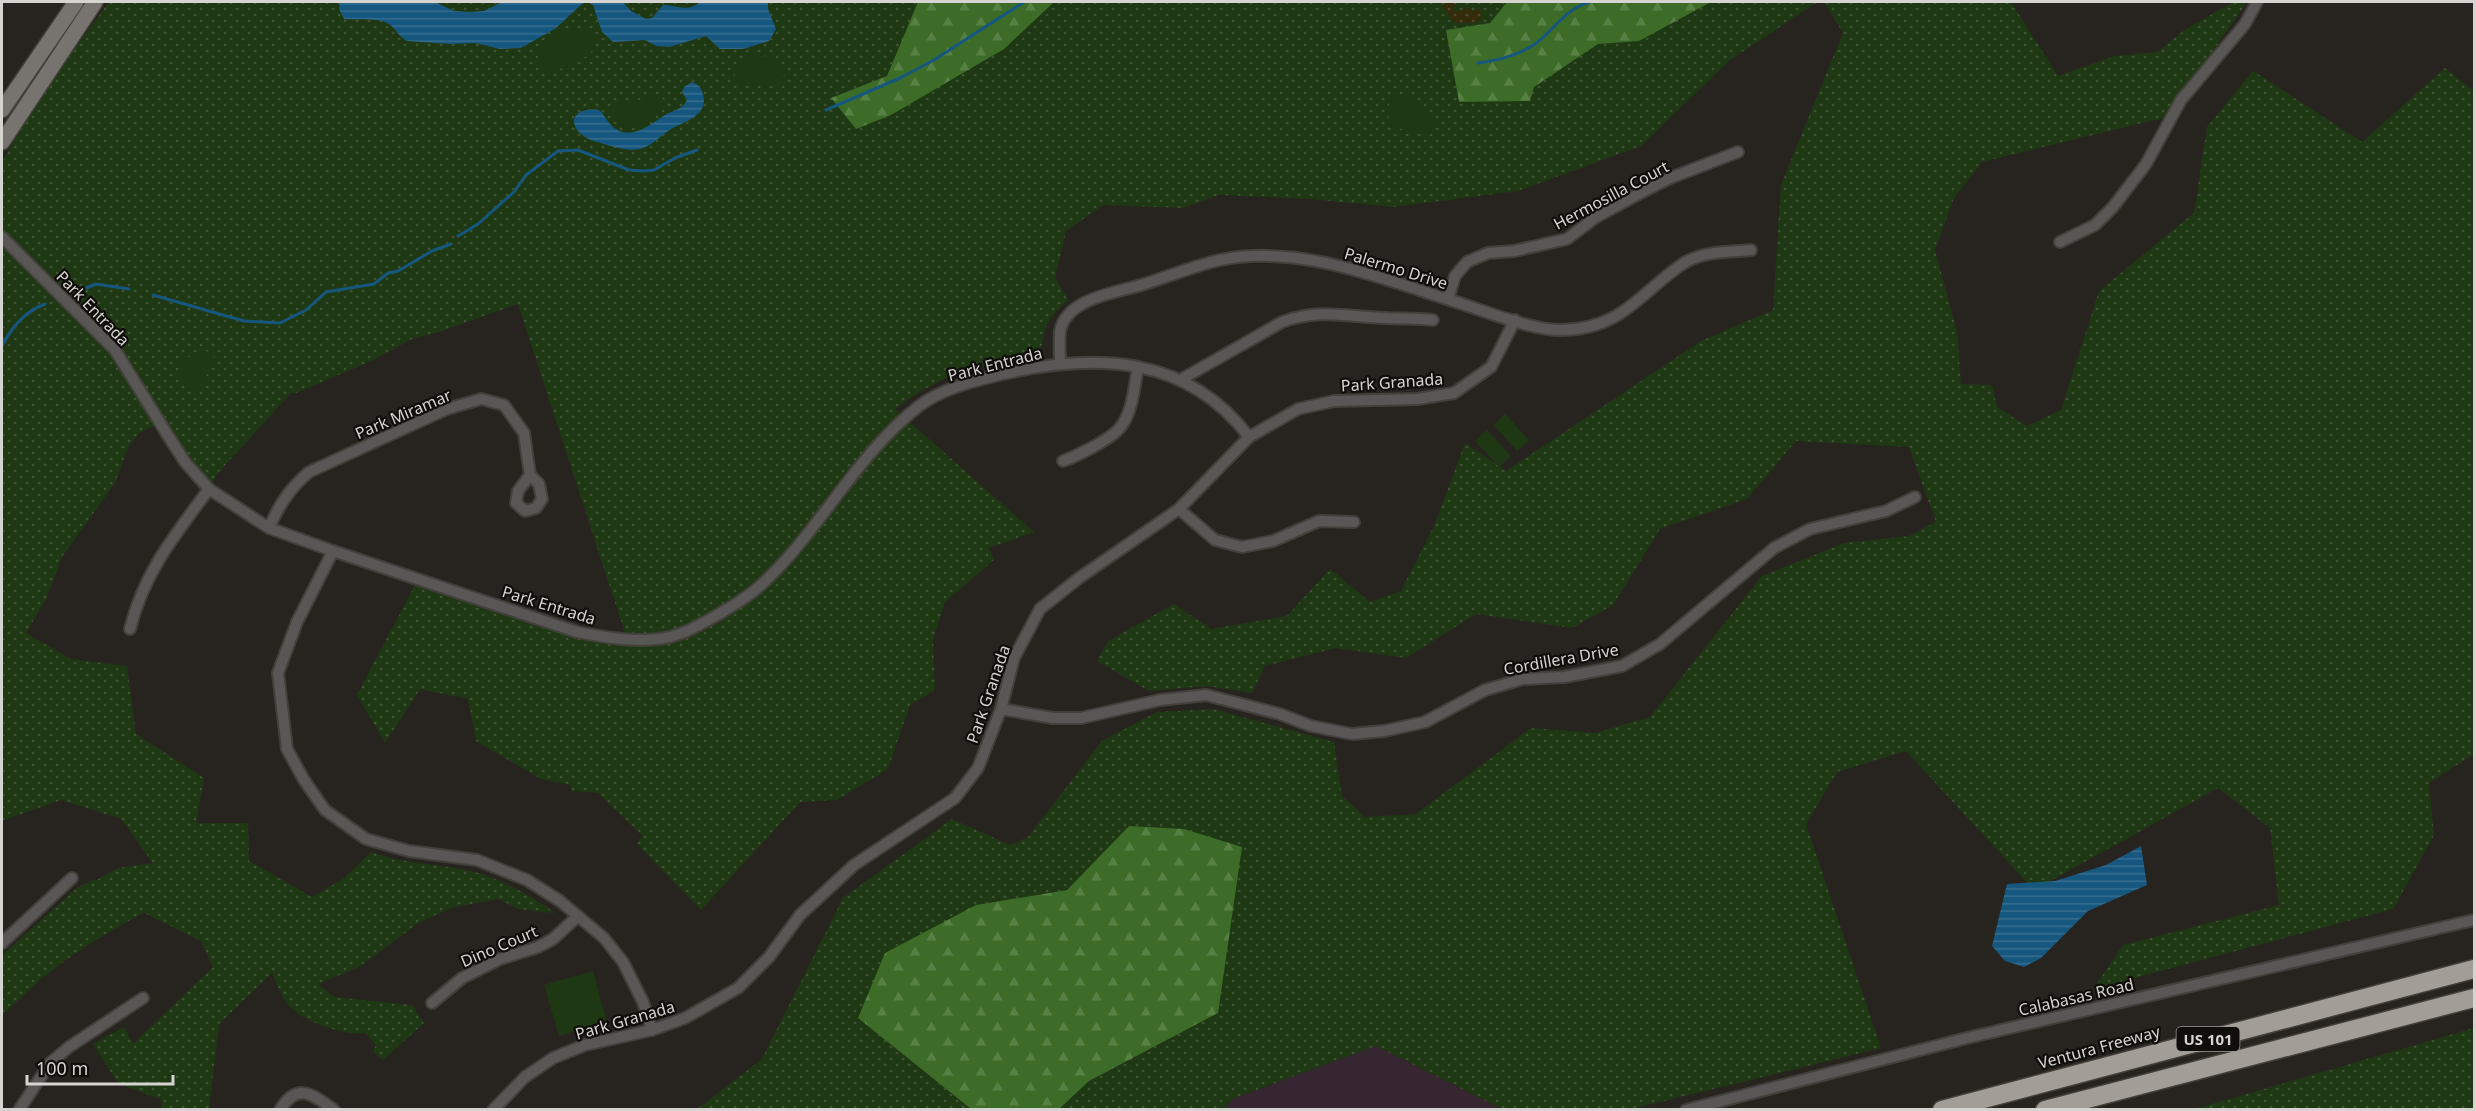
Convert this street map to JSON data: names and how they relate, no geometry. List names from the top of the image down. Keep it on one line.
{"streets":{"highway":["US 101","Ventura Freeway"],"street":["Hermosilla Court","Palermo Drive","Park Entrada","Park Granada","Park Miramar","Cordillera Drive","Dino Court","Calabasas Road"]},"crossings":[["Hermosilla Court","Palermo Drive"],["Palermo Drive","Park Entrada"],["Palermo Drive","Park Granada"],["Park Entrada","Park Granada"],["Park Entrada","Park Miramar"],["Park Granada","Cordillera Drive"]],"scale_bar":"100 m"}
